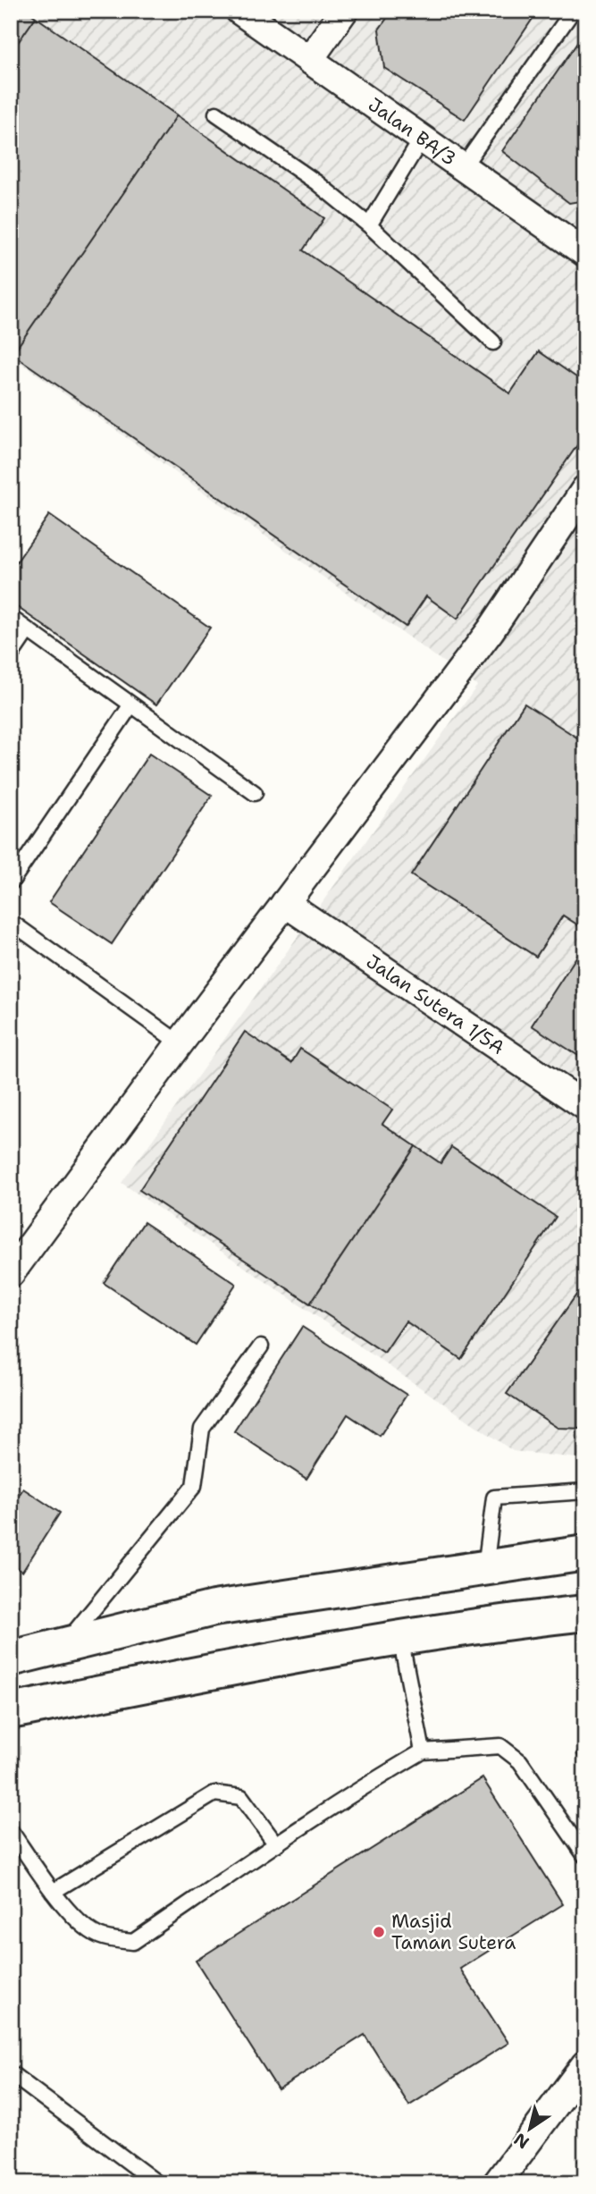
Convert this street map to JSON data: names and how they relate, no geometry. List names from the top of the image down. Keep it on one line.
{"streets":{"street":["Jalan BA/3","Jalan Sutera 1/5A"]},"places":["Masjid Taman Sutera"],"north":"bottom left"}
